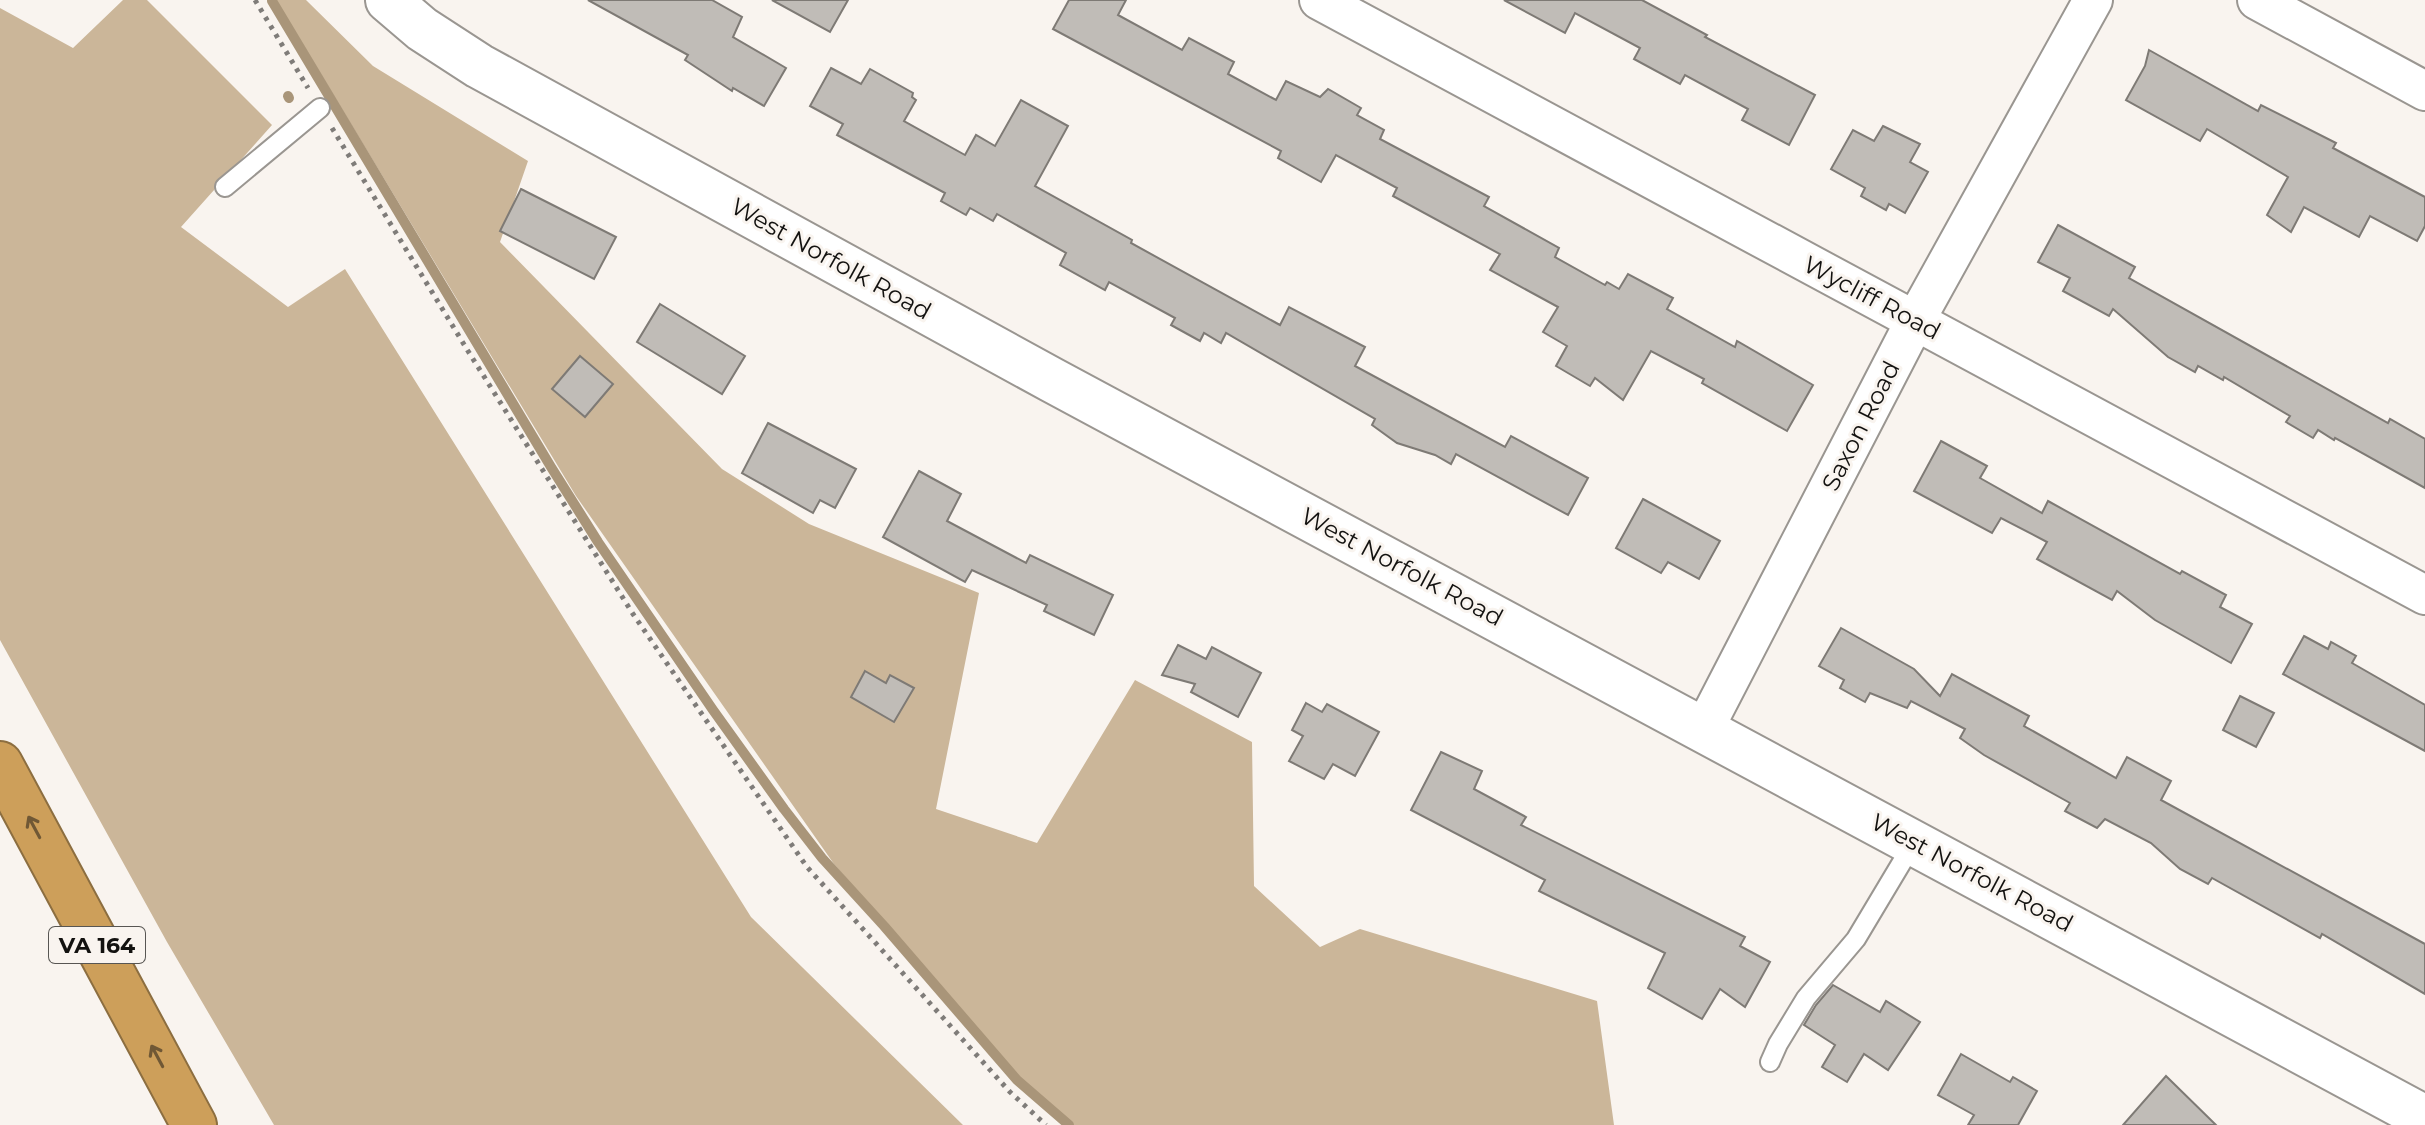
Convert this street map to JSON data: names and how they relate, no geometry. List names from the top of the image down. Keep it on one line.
{"streets":{"highway":["VA 164"],"street":["West Norfolk Road","Wycliff Road","Saxon Road"]},"crossings":[["West Norfolk Road","Saxon Road"],["Wycliff Road","Saxon Road"]]}
